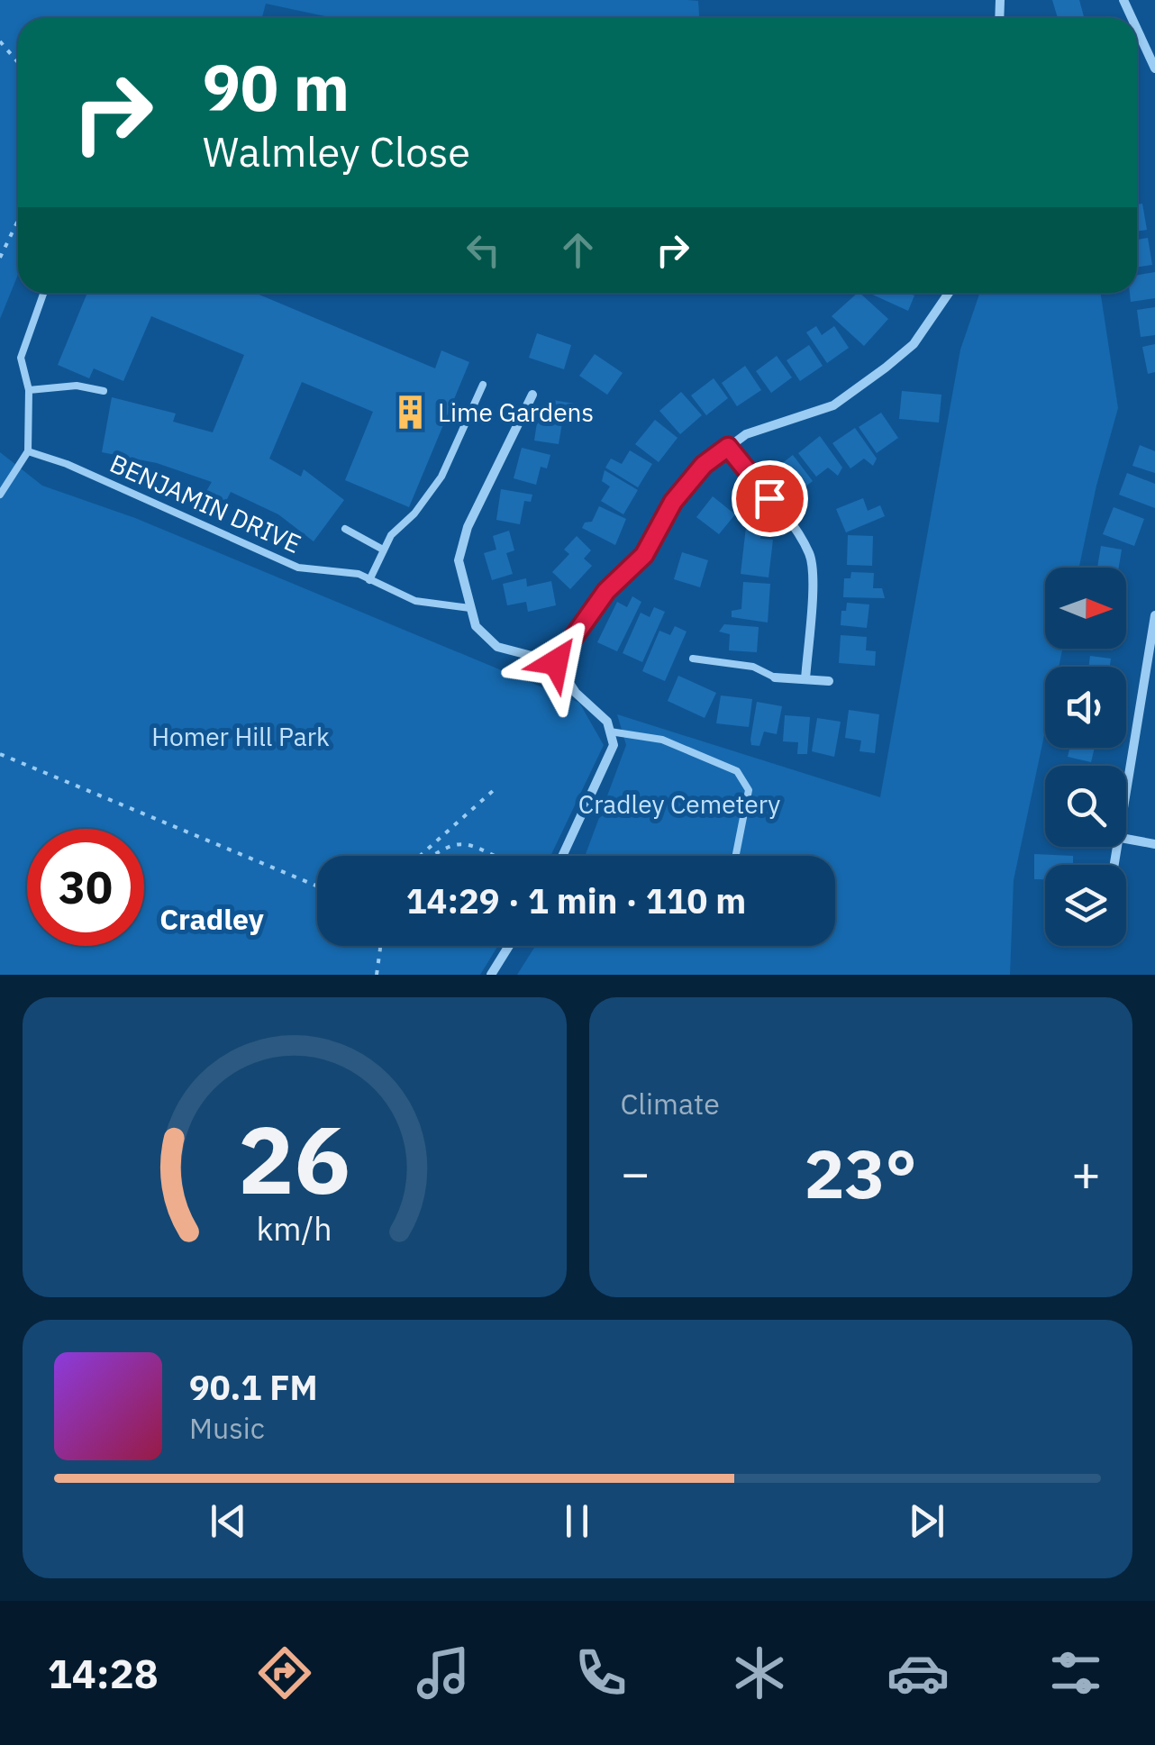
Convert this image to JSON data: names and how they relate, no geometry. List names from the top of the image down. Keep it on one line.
{"streets":{"lane":["BENJAMIN DRIVE"]},"districts":["Cradley"],"parks":["Homer Hill Park","Cradley Cemetery"],"places":{"building":["Lime Gardens"]},"north":"right","page":{"turn":["90 m","Walmley Close"],"limit":"30","trip":"14:29 · 1 min · 110 m","tile":"Climate","heat":["−","23°","+"],"song":["90.1 FM","Music"],"tabs":"14:28","gauge":["26","km/h"]}}
